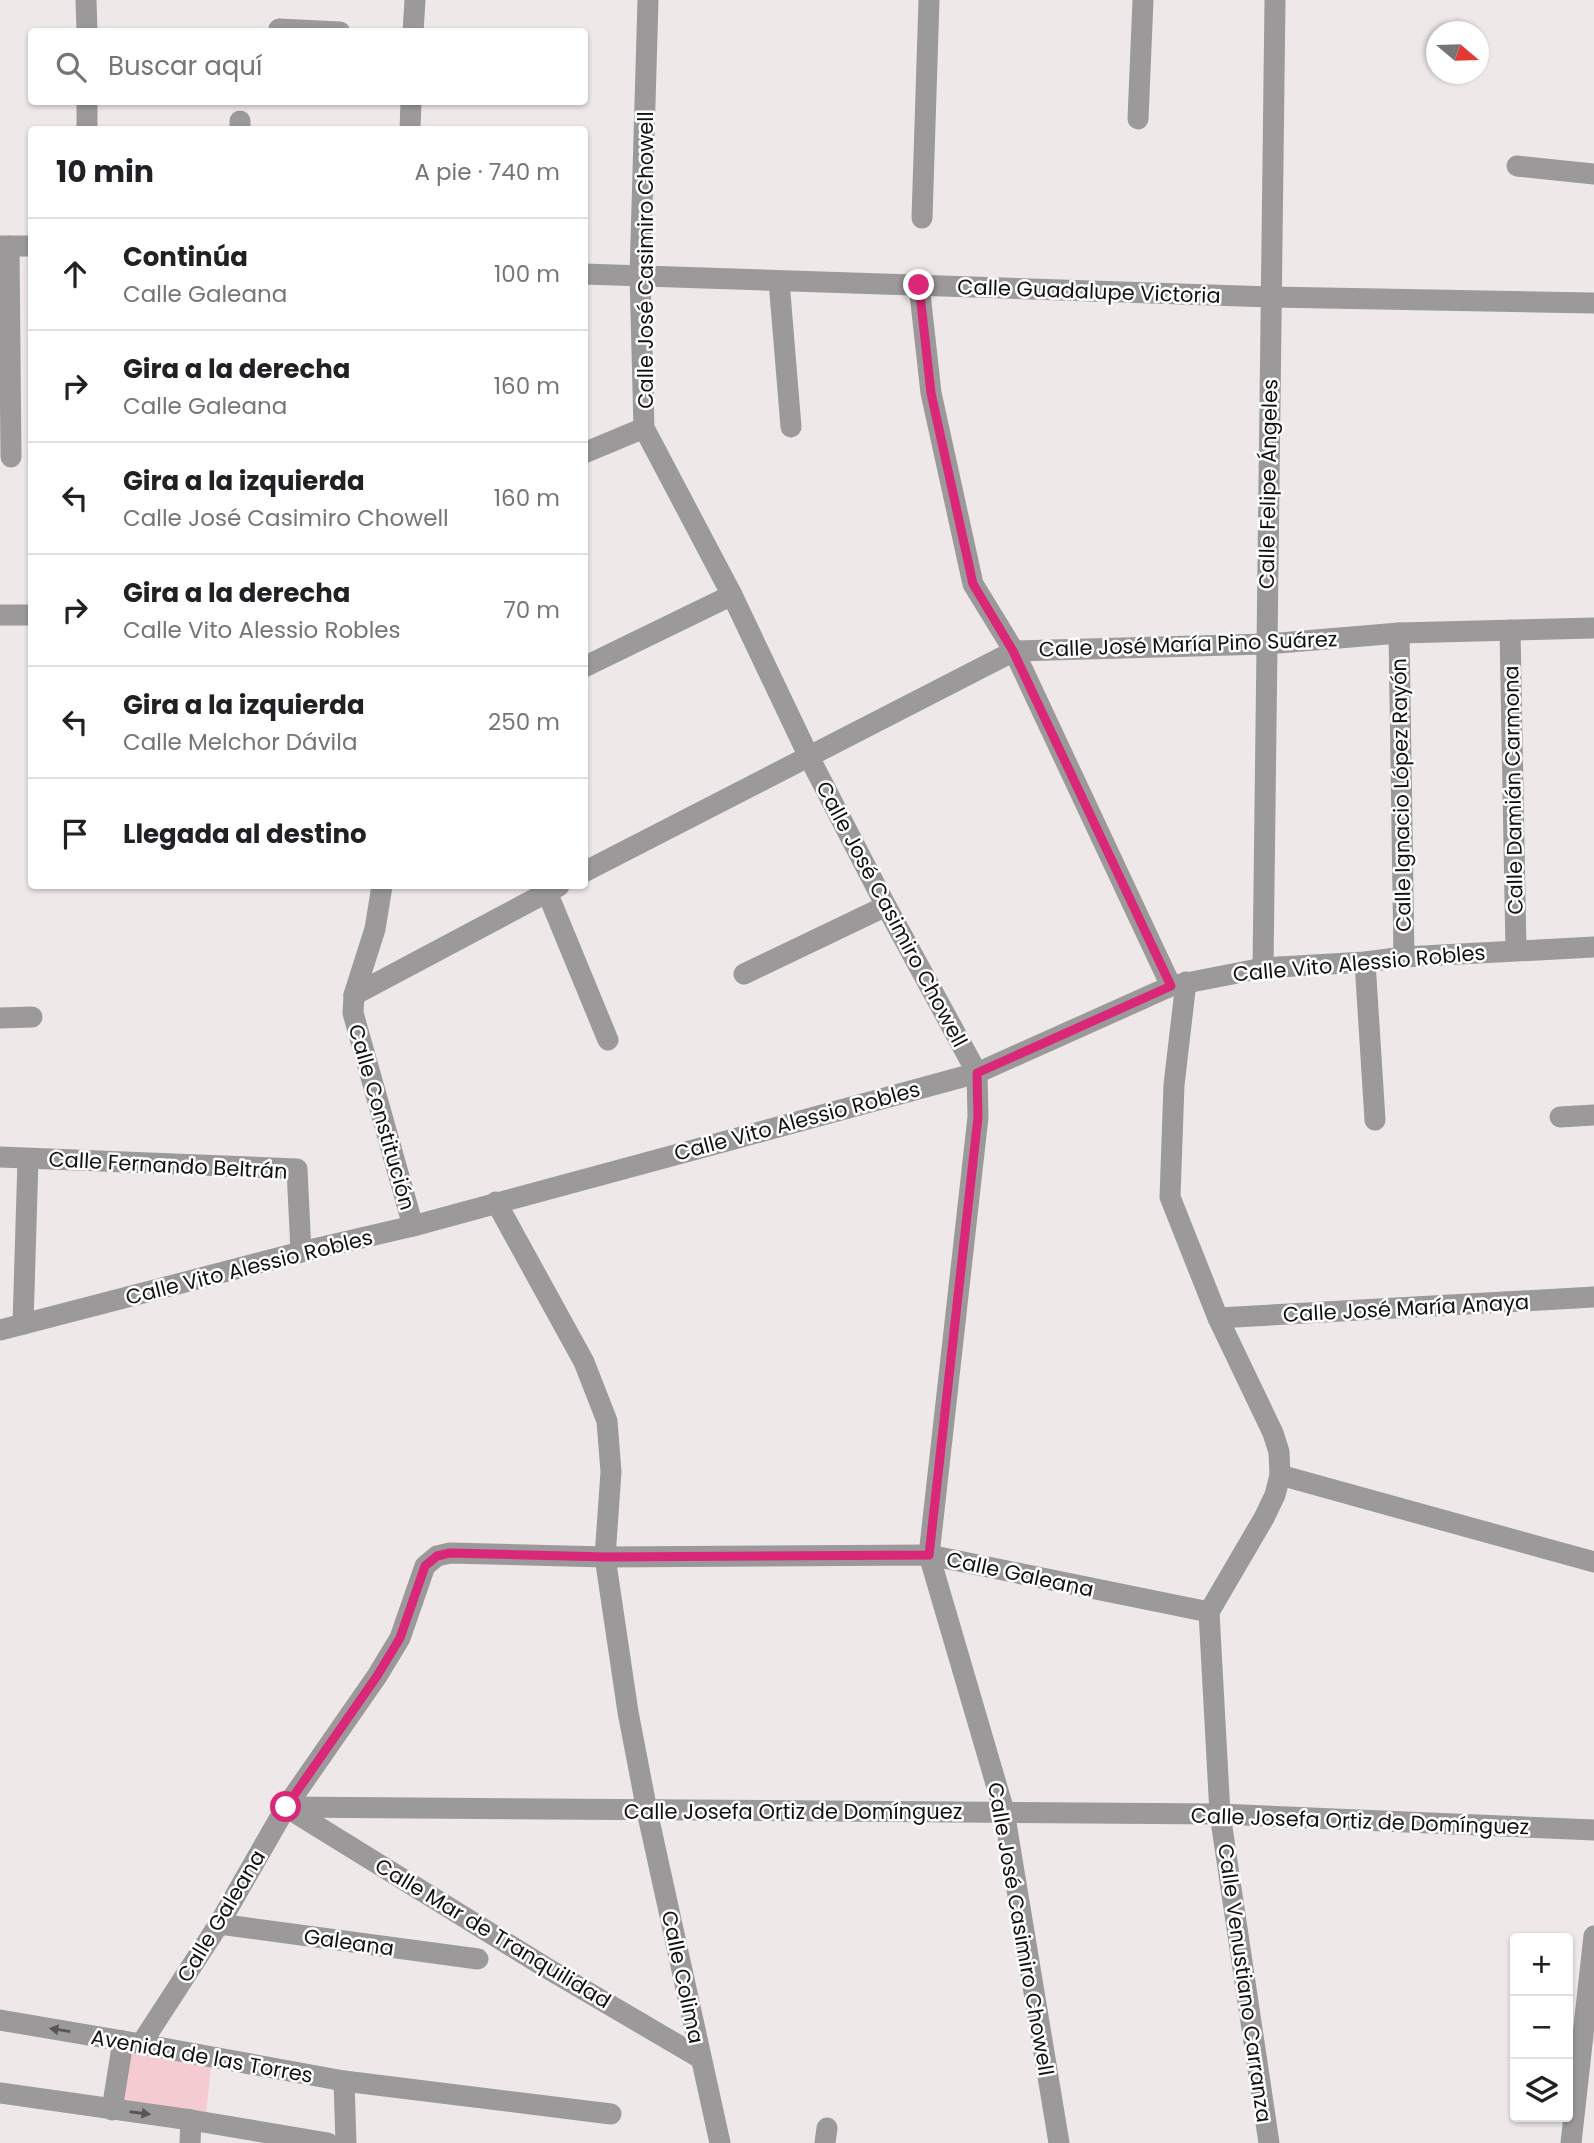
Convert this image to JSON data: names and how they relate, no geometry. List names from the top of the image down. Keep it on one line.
{"streets":{"street":["Calle José Casimiro Chowell","Calle Guadalupe Victoria","Calle Felipe Ángeles","Calle José María Pino Suárez","Calle Damián Carmona","Calle Ignacio López Rayón","Calle Vito Alessio Robles","Calle Constitución","Calle Fernando Beltrán","Calle José María Anaya","Calle Galeana","Calle Josefa Ortiz de Domínguez","Calle Mar de Tranquilidad","Galeana","Calle Colima","Calle Venustiano Carranza","Avenida de las Torres"]},"crossings":[["Calle José Casimiro Chowell","Calle Guadalupe Victoria"],["Calle José Casimiro Chowell","Calle José María Pino Suárez"],["Calle José Casimiro Chowell","Calle Vito Alessio Robles"],["Calle José Casimiro Chowell","Calle Galeana"],["Calle José Casimiro Chowell","Calle Josefa Ortiz de Domínguez"],["Calle Guadalupe Victoria","Calle Felipe Ángeles"],["Calle Felipe Ángeles","Calle José María Pino Suárez"],["Calle Felipe Ángeles","Calle Vito Alessio Robles"],["Calle José María Pino Suárez","Calle Damián Carmona"],["Calle José María Pino Suárez","Calle Ignacio López Rayón"],["Calle Damián Carmona","Calle Vito Alessio Robles"],["Calle Ignacio López Rayón","Calle Vito Alessio Robles"],["Calle Vito Alessio Robles","Calle Constitución"],["Calle Vito Alessio Robles","Calle Fernando Beltrán"],["Calle Vito Alessio Robles","Calle Colima"],["Calle Galeana","Calle Josefa Ortiz de Domínguez"],["Calle Galeana","Calle Mar de Tranquilidad"],["Calle Galeana","Galeana"],["Calle Galeana","Calle Colima"],["Calle Galeana","Calle Venustiano Carranza"],["Calle Galeana","Avenida de las Torres"],["Calle Josefa Ortiz de Domínguez","Calle Mar de Tranquilidad"],["Calle Josefa Ortiz de Domínguez","Calle Colima"],["Calle Josefa Ortiz de Domínguez","Calle Venustiano Carranza"],["Calle Mar de Tranquilidad","Calle Colima"]],"north":"right","page":{"search":"Buscar aquí","heading":["10 min","A pie · 740 m"],"list":[["Continúa","Calle Galeana","100 m"],["Gira a la derecha","Calle Galeana","160 m"],["Gira a la izquierda","Calle José Casimiro Chowell","160 m"],["Gira a la derecha","Calle Vito Alessio Robles","70 m"],["Gira a la izquierda","Calle Melchor Dávila","250 m"],"Llegada al destino"],"map_buttons":["+","−"]}}
